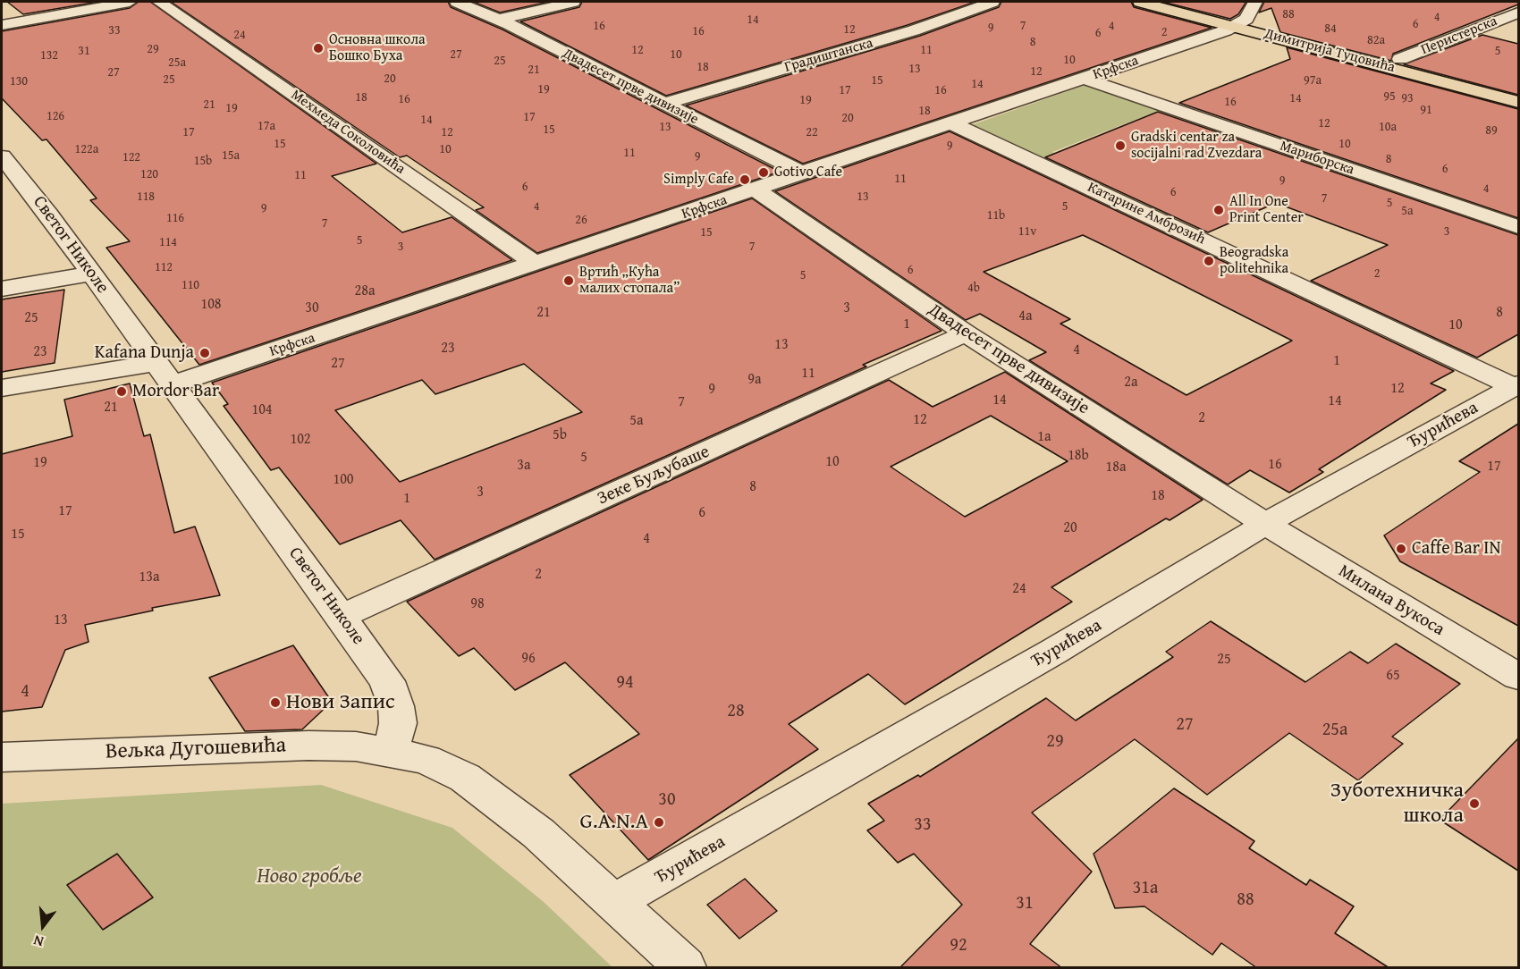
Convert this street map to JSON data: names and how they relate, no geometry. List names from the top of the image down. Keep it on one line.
{"streets":{"main road":["Димитрија Туцовића"],"street":["Перистерска","Градиштанска","Крфска","Двадесет прве дивизије","Мехмеда Соколовића","Мариборска","Катарине Амброзић","Светог Николе","Ђурићева","Зеке Буљубаше","Милана Вукоса","Вељка Дугошевића"]},"crossings":[["Перистерска","Димитрија Туцовића"],["Димитрија Туцовића","Крфска"],["Градиштанска","Двадесет прве дивизије"],["Крфска","Двадесет прве дивизије"],["Крфска","Мехмеда Соколовића"],["Крфска","Мариборска"],["Крфска","Катарине Амброзић"],["Крфска","Светог Николе"],["Двадесет прве дивизије","Ђурићева"],["Двадесет прве дивизије","Зеке Буљубаше"],["Двадесет прве дивизије","Милана Вукоса"],["Катарине Амброзић","Ђурићева"],["Светог Николе","Зеке Буљубаше"],["Светог Николе","Вељка Дугошевића"],["Ђурићева","Милана Вукоса"]],"parks":["Ново гробље"],"places":["Основна школа Бошко Буха","Gradski centar za socijalni rad Zvezdara","Gotivo Cafe","Simply Cafe","All In One Print Center","Beogradska politehnika","Вртић „Кућа малих стопала”","Kafana Dunja","Mordor Bar","Caffe Bar IN","Нови Запис","Зуботехничка школа","G.A.N.A"],"house_numbers":["88","4","14","6","16","7","4","9","84","12","33","16","2","6","24","82a","8","29","12","11","31","5","27","10","132","10","25","25a","18","13","21","12","27","20","25","15","97a","130","14","19","17","16","95","18","14","93","16","19","16","21","19","91","18","126","17","20","14","12","17a","13","10a","15","89","17","12","22","15","10","9","122a","10","11","15a","9","122","8","15b","6","120","11","11","9","6","4","6","118","13","7","5","4","5","9","5a","11b","116","26","7","11v","3","15","5","114","3","7","112","6","2","5","110","4b","28a","108","30","3","21","8","4a","25","1","10","13","23","4","23","1","27","11","9a","2a","12","9","14","14","7","21","104","2","12","5a","5b","1a","102","18b","5","10","19","16","3a","17","18a","100","8","3","18","1","17","6","20","15","4","2","13a","24","98","13","96","25","65","94","4","28","27","25a","29","30","33","31a","88","31","92"],"north":"bottom"}
